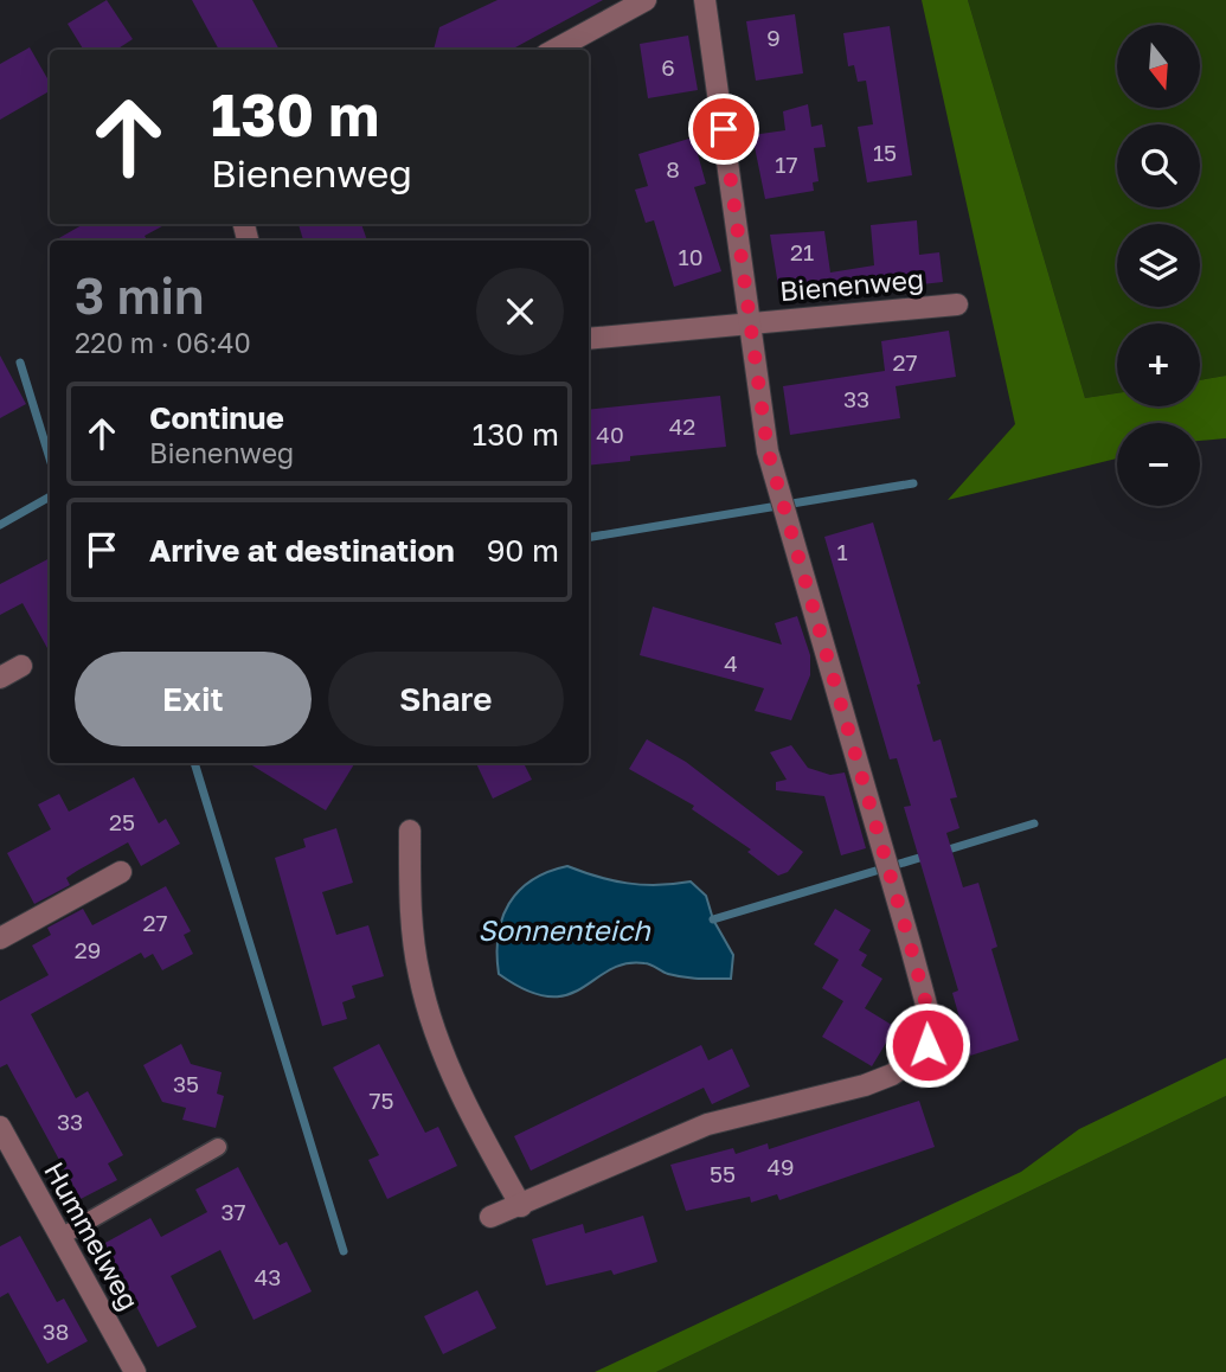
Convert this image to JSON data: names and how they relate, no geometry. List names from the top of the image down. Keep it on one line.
{"streets":{"street":["Bienenweg","Hummelweg"]},"water":["Sonnenteich"],"house_numbers":["9","6","15","17","8","21","10","27","33","42","40","1","4","25","27","29","35","75","33","49","55","37","43","38"],"north":"bottom","page":{"map_buttons":["+","−"],"turn":["130 m","Bienenweg"],"heading":["3 min","220 m · 06:40"],"list":[{"name":"Continue","note":"Bienenweg","value":"130 m"},{"name":"Arrive at destination","value":"90 m"}],"buttons":["Exit","Share"]}}
